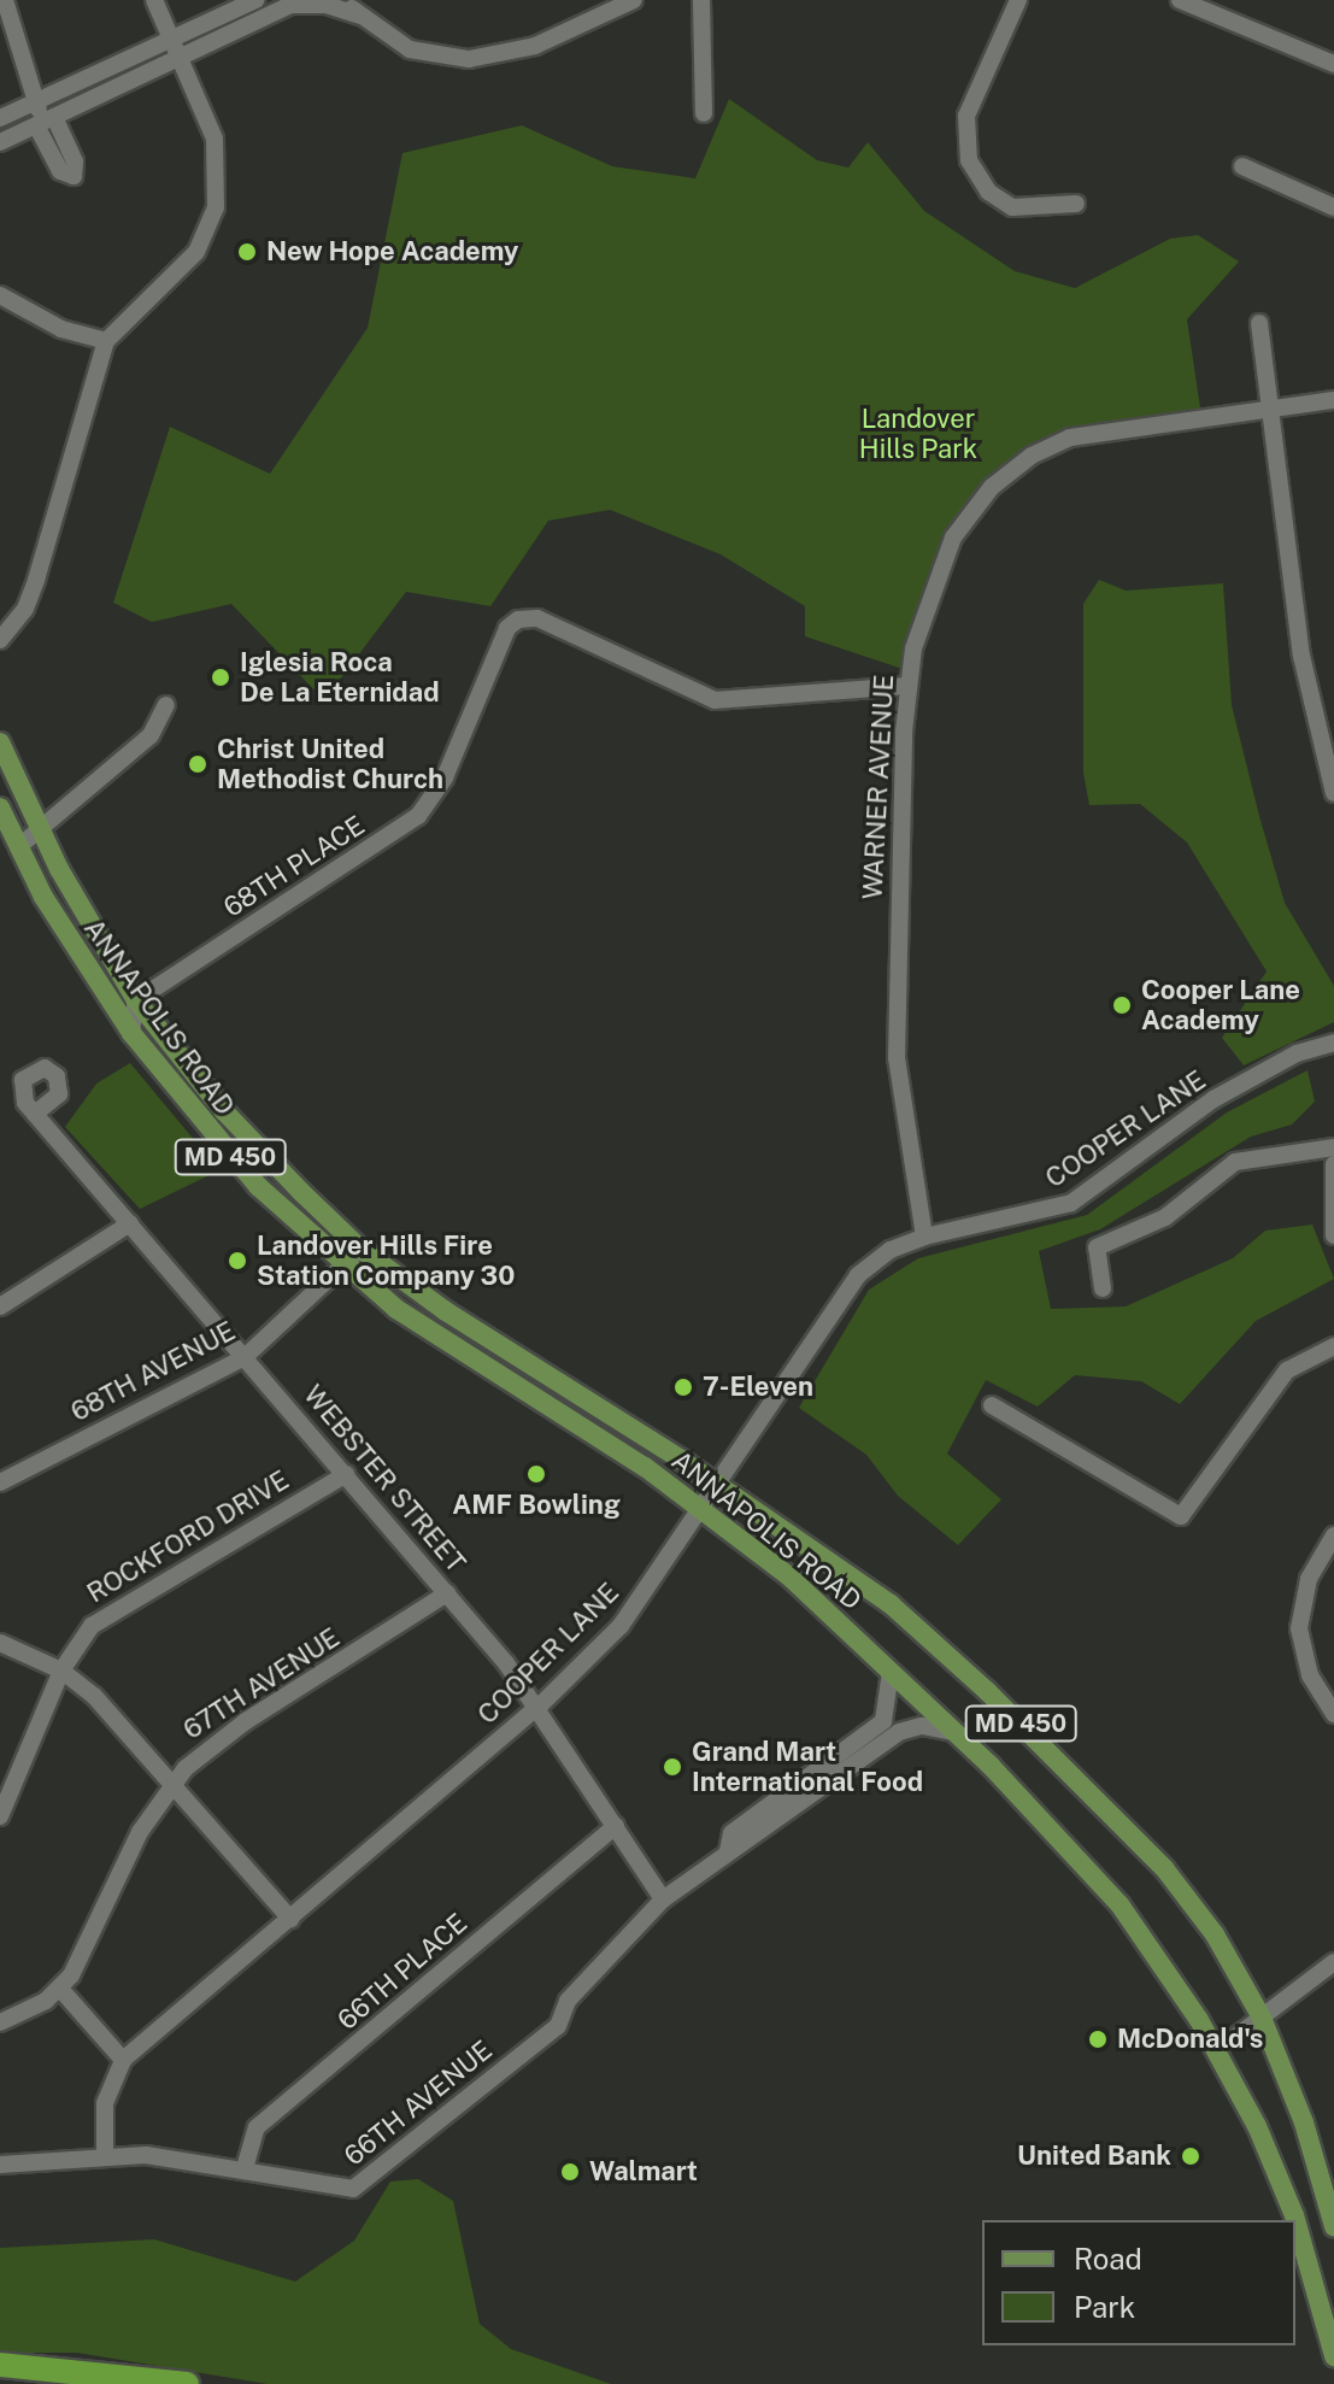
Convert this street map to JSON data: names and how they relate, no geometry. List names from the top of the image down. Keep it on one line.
{"streets":{"main road":["ANNAPOLIS ROAD","MD 450"],"street":["WARNER AVENUE","68TH PLACE","COOPER LANE","68TH AVENUE","WEBSTER STREET","ROCKFORD DRIVE","67TH AVENUE","66TH PLACE","66TH AVENUE"]},"crossings":[["WARNER AVENUE","68TH PLACE"],["WARNER AVENUE","COOPER LANE"],["68TH PLACE","ANNAPOLIS ROAD"],["ANNAPOLIS ROAD","COOPER LANE"],["ANNAPOLIS ROAD","68TH AVENUE"],["ANNAPOLIS ROAD","66TH AVENUE"],["COOPER LANE","WEBSTER STREET"],["COOPER LANE","66TH AVENUE"],["68TH AVENUE","WEBSTER STREET"],["WEBSTER STREET","ROCKFORD DRIVE"],["WEBSTER STREET","67TH AVENUE"],["WEBSTER STREET","66TH PLACE"],["WEBSTER STREET","66TH AVENUE"],["66TH PLACE","66TH AVENUE"]],"parks":["Landover Hills Park"],"places":["New Hope Academy","Iglesia Roca De La Eternidad","Christ United Methodist Church","Cooper Lane Academy","Landover Hills Fire Station Company 30","7-Eleven","AMF Bowling","Grand Mart International Food","McDonald's","United Bank","Walmart"],"legend":["Road","Park"]}
